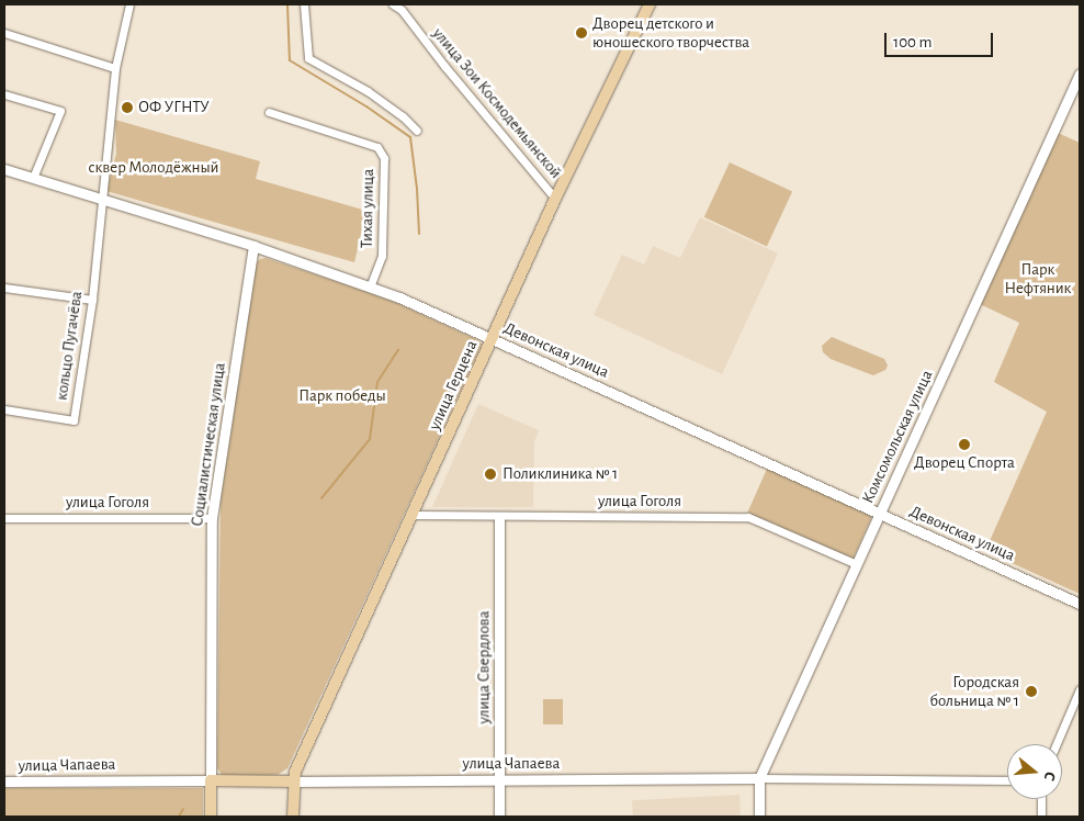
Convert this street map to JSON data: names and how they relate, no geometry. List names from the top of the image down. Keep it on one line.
{"streets":{"main road":["улица Герцена","улица Чапаева"],"street":["улица Зои Космодемьянской","Тихая улица","кольцо Пугачёва","Девонская улица","Комсомольская улица","Социалистическая улица","улица Гоголя","улица Свердлова"]},"crossings":[["улица Зои Космодемьянской","улица Герцена"],["Тихая улица","Девонская улица"],["кольцо Пугачёва","Девонская улица"],["Девонская улица","улица Герцена"],["Девонская улица","Комсомольская улица"],["Девонская улица","Социалистическая улица"],["улица Герцена","улица Гоголя"],["улица Герцена","улица Чапаева"],["Комсомольская улица","улица Гоголя"],["Комсомольская улица","улица Чапаева"],["Социалистическая улица","улица Гоголя"],["Социалистическая улица","улица Чапаева"],["улица Гоголя","улица Свердлова"],["улица Свердлова","улица Чапаева"]],"parks":["сквер Молодёжный","Парк Нефтяник","Парк победы"],"places":["Дворец детского и юношеского творчества","ОФ УГНТУ","Дворец Спорта","Поликлиника № 1","Городская больница № 1"],"scale_bar":"100 m","north":"right"}
